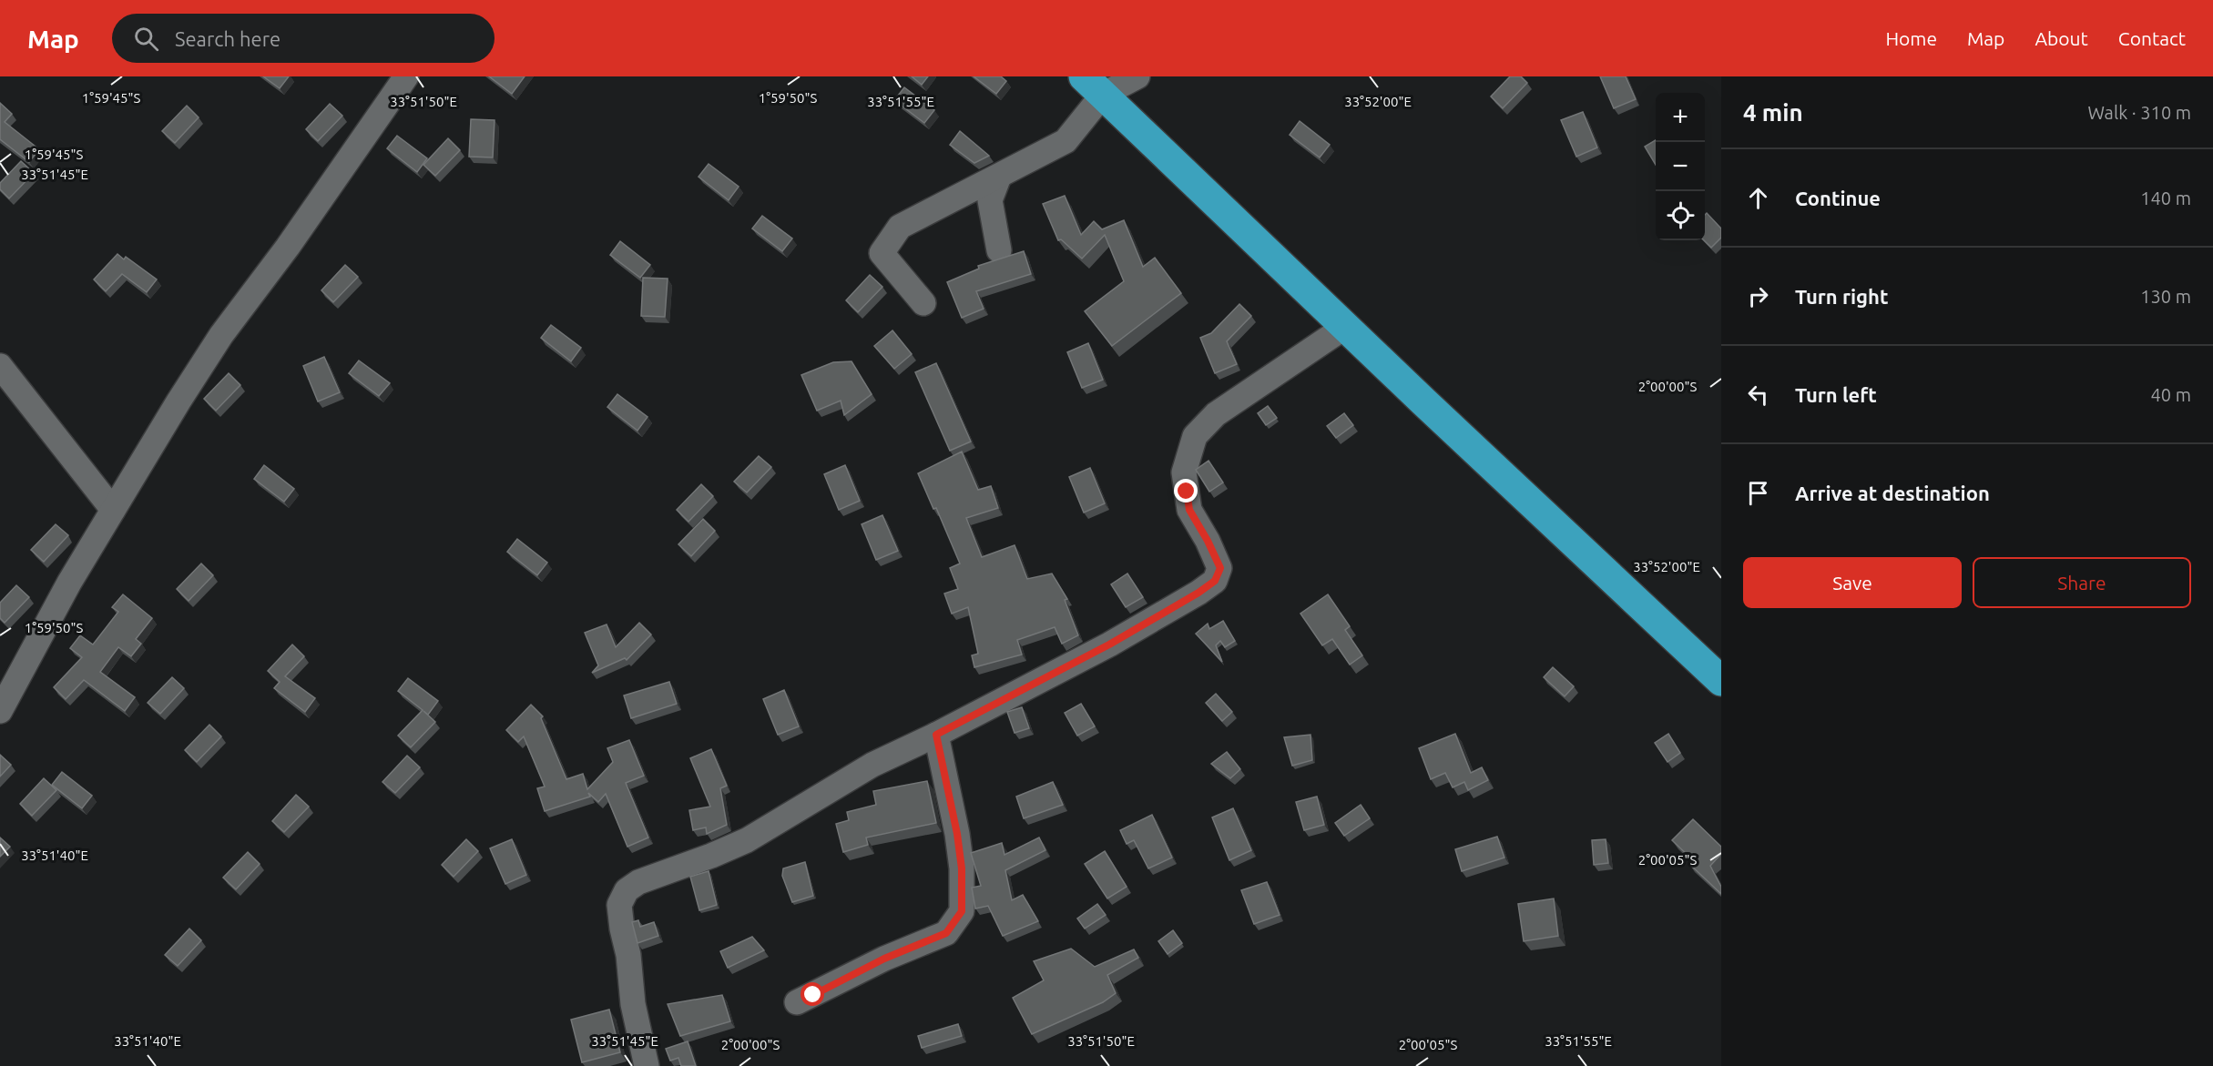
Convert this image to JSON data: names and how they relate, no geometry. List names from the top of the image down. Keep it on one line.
{"page":{"header":"Map","search":"Search here","nav":["Home","Map","About","Contact"],"heading":["4 min","Walk · 310 m"],"map_buttons":["+","−"],"list":[["Continue","140 m"],["Turn right","130 m"],["Turn left","40 m"],"Arrive at destination"],"buttons":["Save","Share"]},"coordinates":["1°59'45\"S","1°59'50\"S","33°51'50\"E","33°51'55\"E","33°52'00\"E","33°51'45\"E","2°00'00\"S","33°51'40\"E","2°00'05\"S"]}
